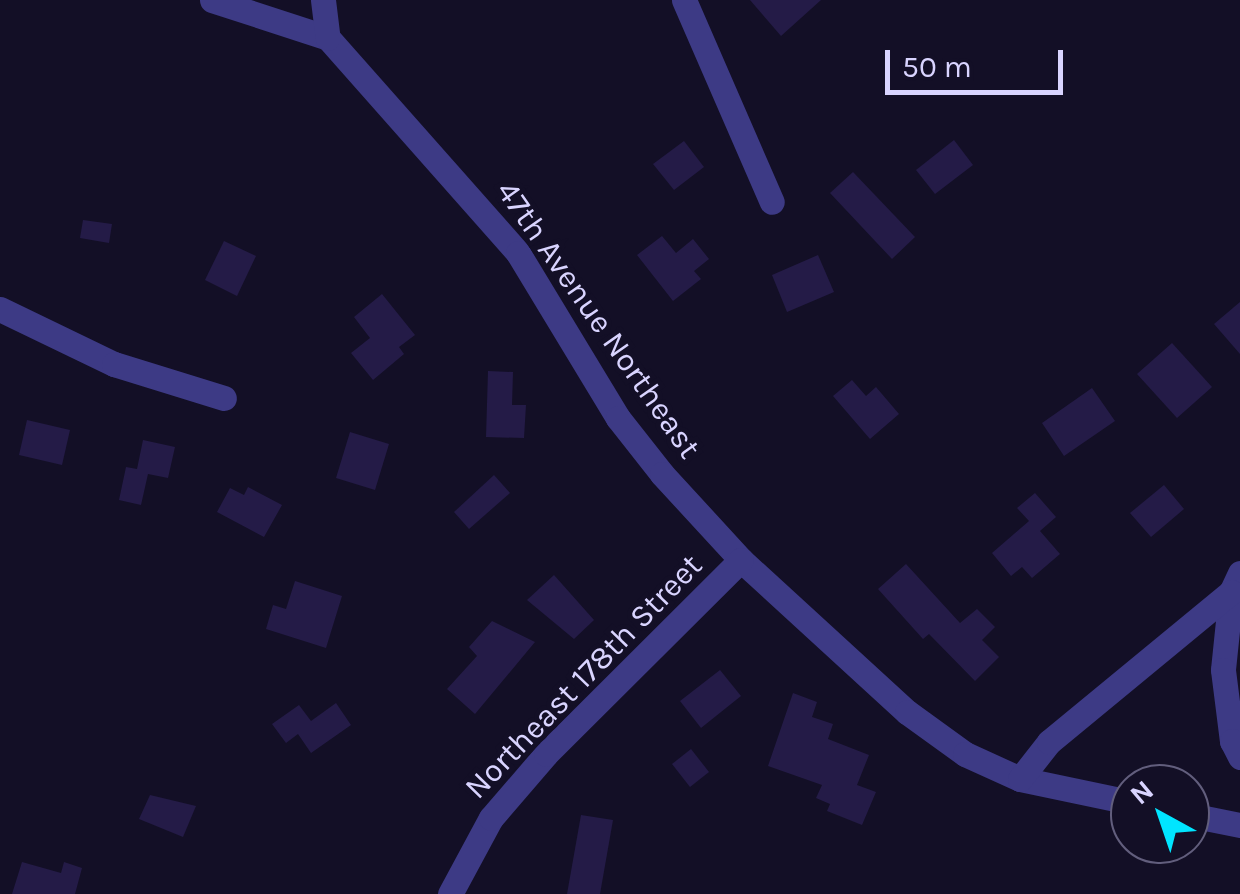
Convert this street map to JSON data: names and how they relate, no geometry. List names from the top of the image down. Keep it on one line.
{"streets":{"street":["47th Avenue Northeast","Northeast 178th Street"]},"crossings":[["47th Avenue Northeast","Northeast 178th Street"]],"scale_bar":"50 m","north":"top left"}
